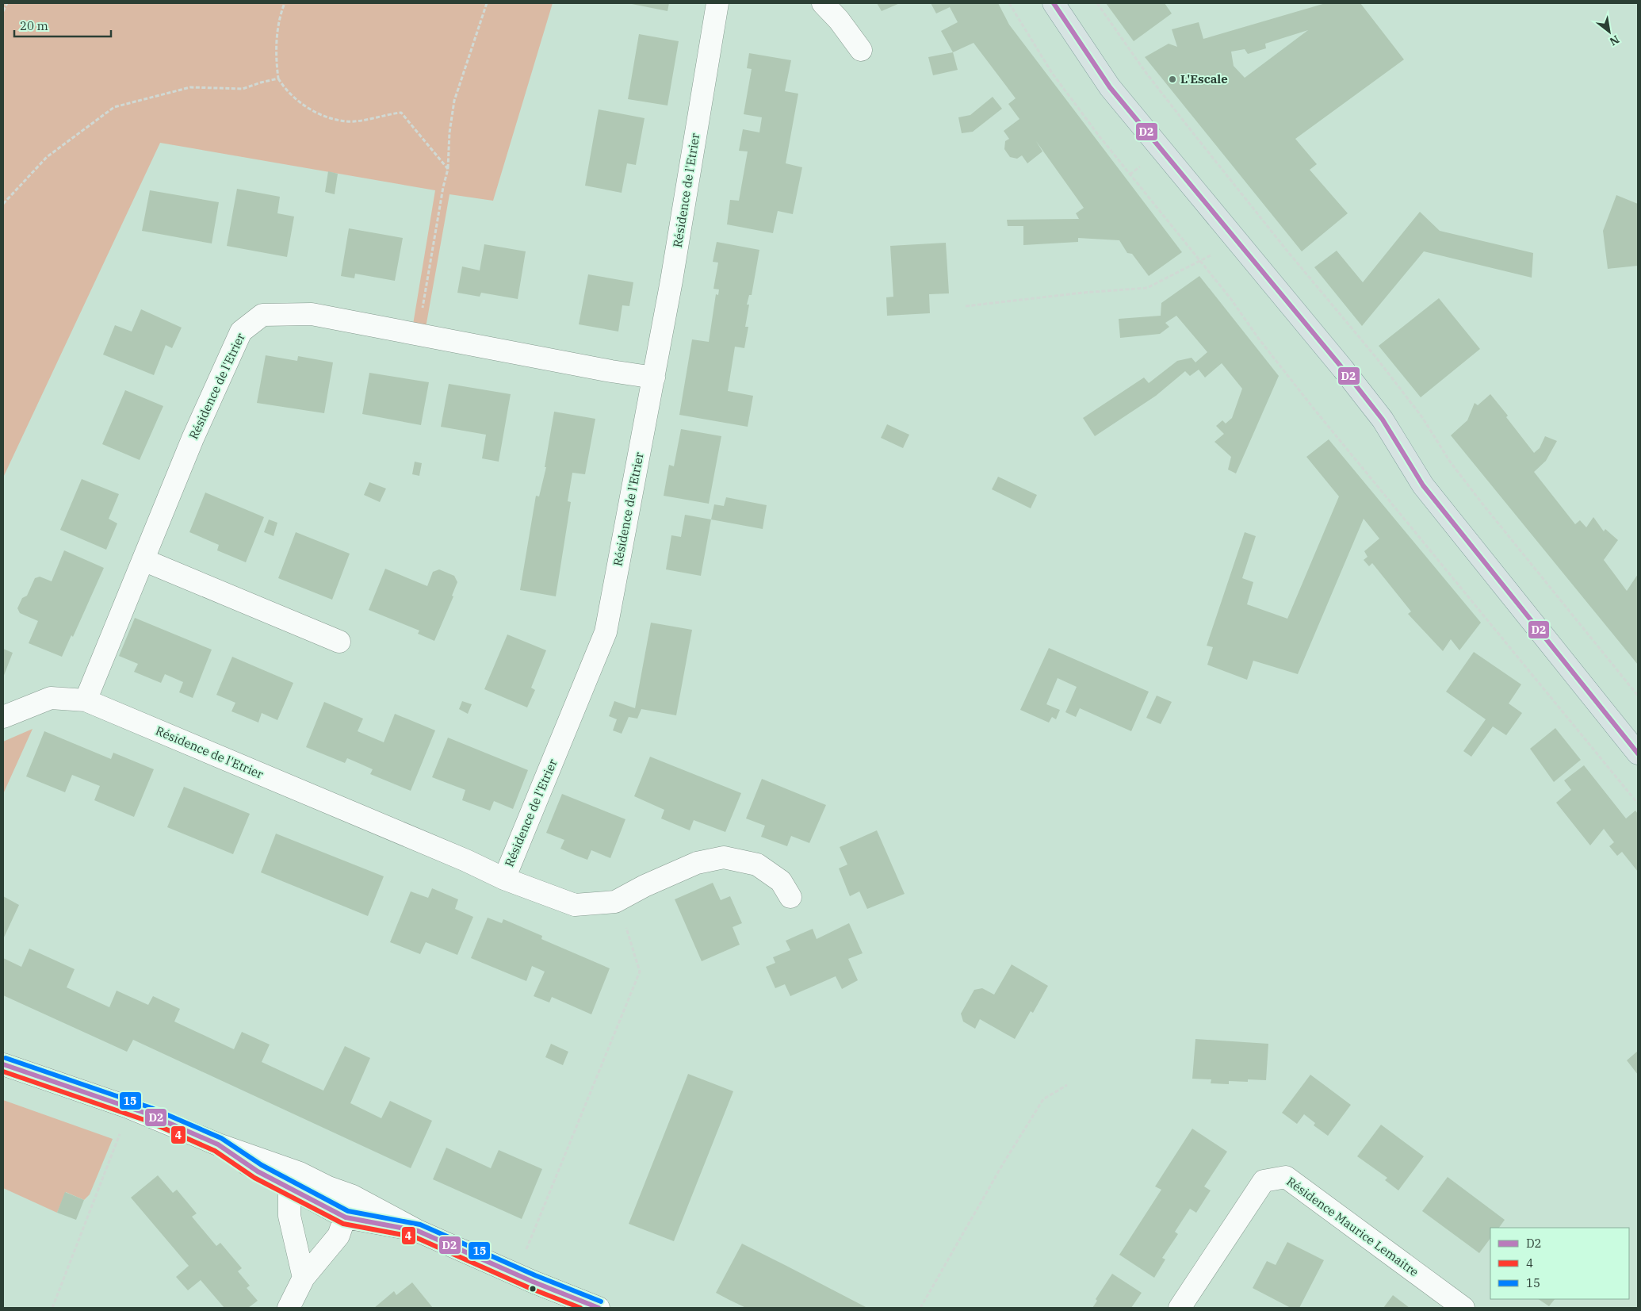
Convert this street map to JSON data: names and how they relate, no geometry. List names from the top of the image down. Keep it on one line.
{"streets":{"street":["Résidence de l'Etrier","Résidence Maurice Lemaitre"]},"places":["L'Escale"],"lines":["transit line D2","transit line 15","transit line 4"],"legend":["D2","4","15"],"scale_bar":"20 m","north":"bottom right"}
